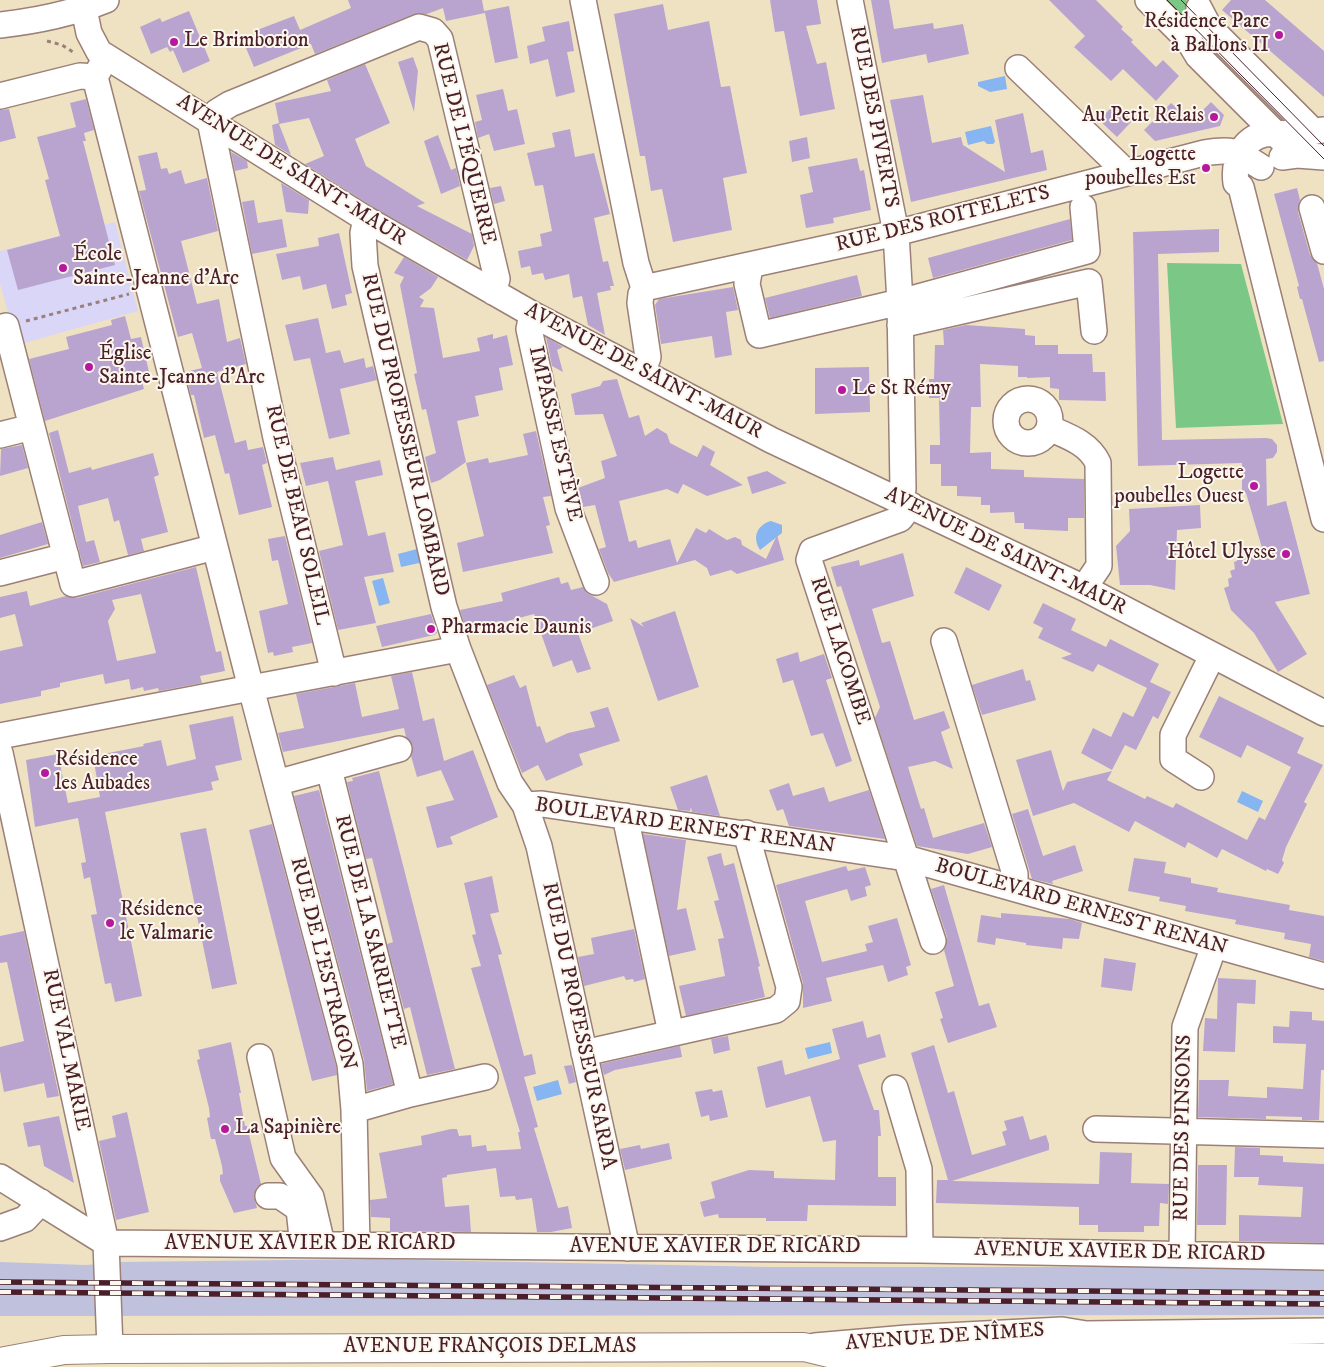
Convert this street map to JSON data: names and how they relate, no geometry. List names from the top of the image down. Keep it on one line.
{"streets":{"main road":["AVENUE DE NÎMES","AVENUE FRANÇOIS DELMAS"],"street":["RUE DES PIVERTS","RUE DE L'ÉQUERRE","AVENUE DE SAINT-MAUR","RUE DES ROITELETS","IMPASSE ESTÈVE","RUE DU PROFESSEUR LOMBARD","RUE DE BEAU SOLEIL","RUE LACOMBE","BOULEVARD ERNEST RENAN","RUE DE LA SARRIETTE","RUE DE L'ESTRAGON","RUE DU PROFESSEUR SARDA","RUE VAL MARIE","RUE DES PINSONS","AVENUE XAVIER DE RICARD"]},"crossings":[["RUE DES PIVERTS","AVENUE DE SAINT-MAUR"],["RUE DES PIVERTS","RUE DES ROITELETS"],["RUE DES PIVERTS","RUE LACOMBE"],["RUE DE L'ÉQUERRE","AVENUE DE SAINT-MAUR"],["RUE DE L'ÉQUERRE","RUE DE BEAU SOLEIL"],["AVENUE DE SAINT-MAUR","IMPASSE ESTÈVE"],["AVENUE DE SAINT-MAUR","RUE DU PROFESSEUR LOMBARD"],["AVENUE DE SAINT-MAUR","RUE DE BEAU SOLEIL"],["AVENUE DE SAINT-MAUR","RUE LACOMBE"],["RUE DU PROFESSEUR LOMBARD","BOULEVARD ERNEST RENAN"],["RUE LACOMBE","BOULEVARD ERNEST RENAN"],["BOULEVARD ERNEST RENAN","RUE DU PROFESSEUR SARDA"],["BOULEVARD ERNEST RENAN","RUE DES PINSONS"],["RUE DE L'ESTRAGON","AVENUE XAVIER DE RICARD"],["RUE DU PROFESSEUR SARDA","AVENUE XAVIER DE RICARD"],["RUE VAL MARIE","AVENUE XAVIER DE RICARD"],["RUE VAL MARIE","AVENUE FRANÇOIS DELMAS"],["RUE DES PINSONS","AVENUE XAVIER DE RICARD"],["AVENUE DE NÎMES","AVENUE FRANÇOIS DELMAS"]],"places":["Résidence Parc à Ballons II","Le Brimborion","Au Petit Relais","Logette poubelles Est","École Sainte-Jeanne d'Arc","Église Sainte-Jeanne d'Arc","Le St Rémy","Logette poubelles Ouest","Hôtel Ulysse","Pharmacie Daunis","Résidence les Aubades","Résidence le Valmarie","La Sapinière"]}
